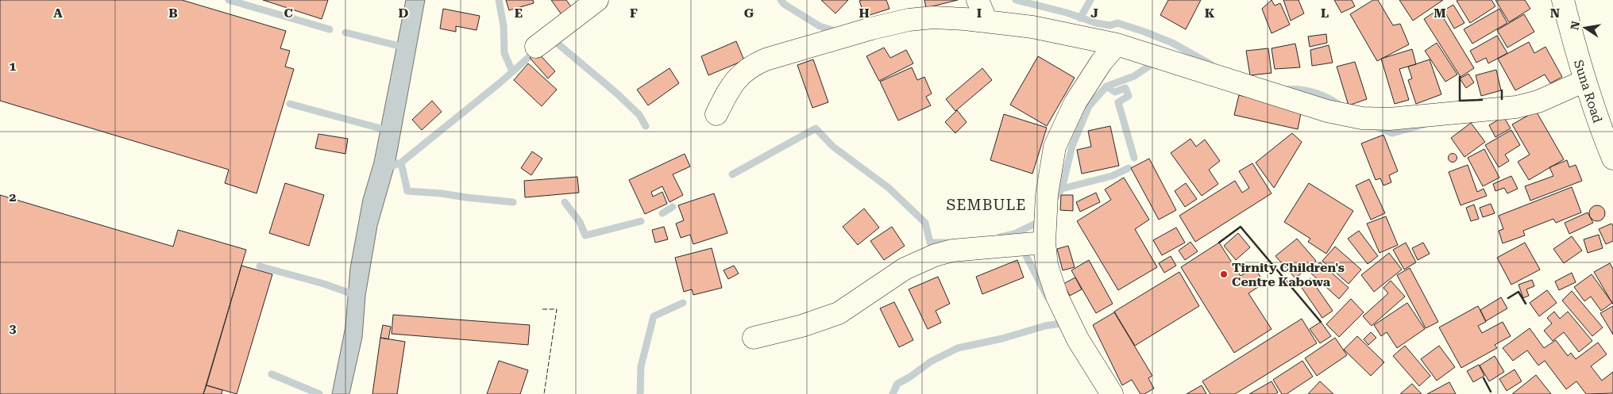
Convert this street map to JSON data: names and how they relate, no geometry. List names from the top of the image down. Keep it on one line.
{"streets":{"street":["Suna Road"]},"districts":["SEMBULE"],"places":["Tirnity Children's Centre Kabowa"],"north":"left","grid":{"columns":["A","B","C","D","E","F","G","H","I","J","K","L","M","N"],"rows":["1","2","3"]}}
